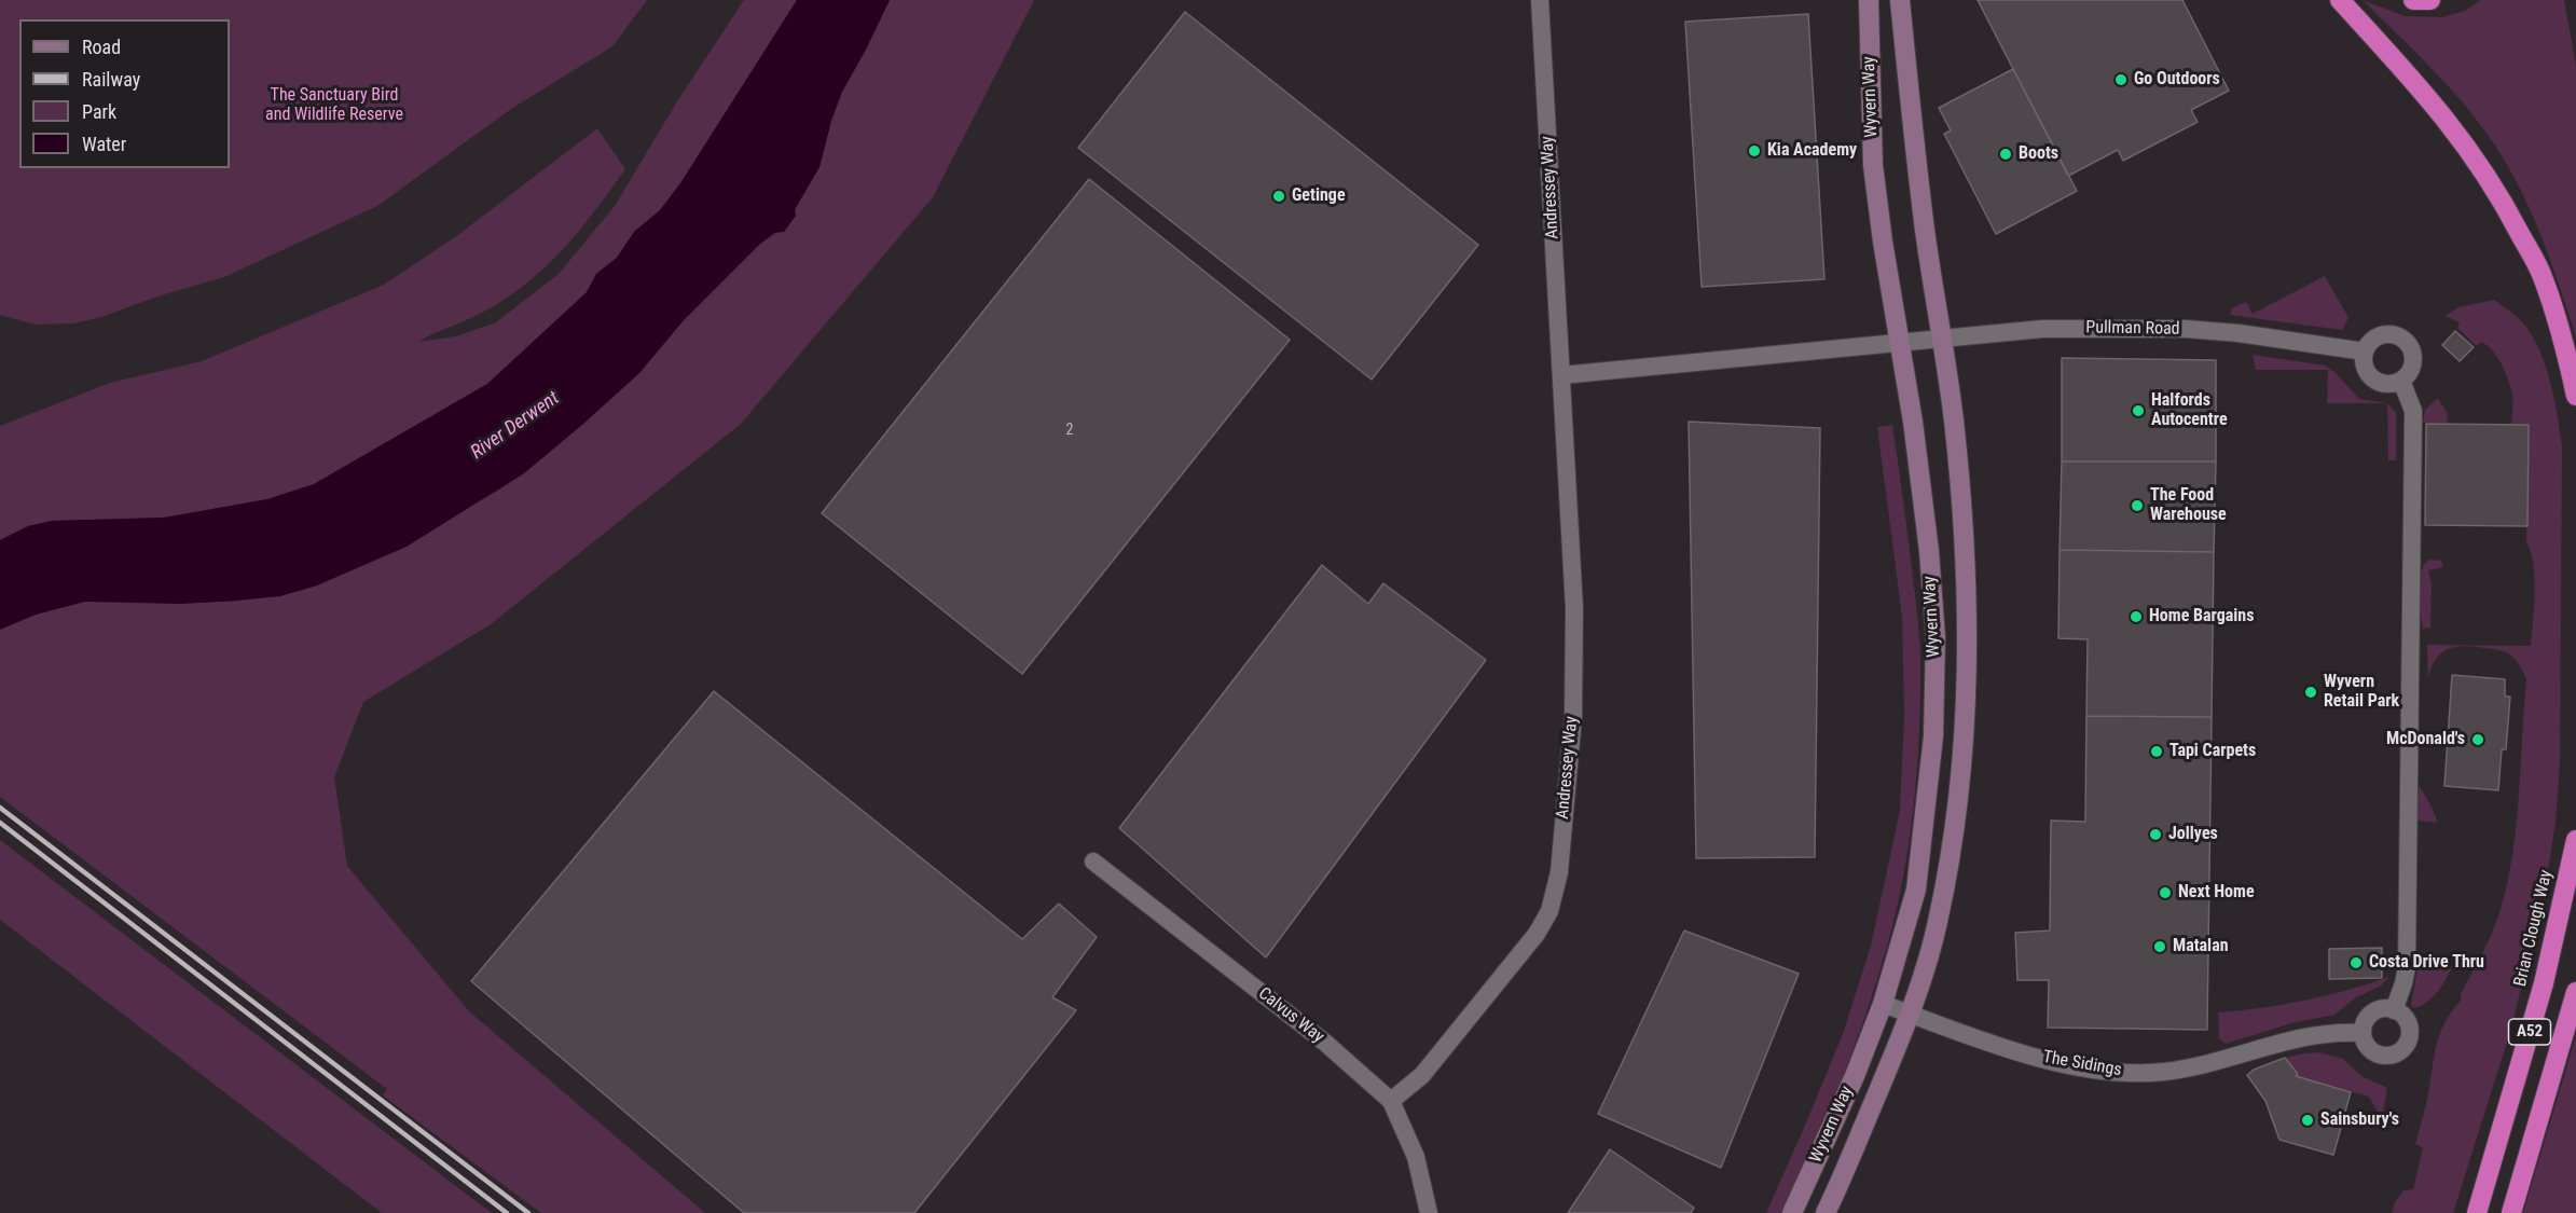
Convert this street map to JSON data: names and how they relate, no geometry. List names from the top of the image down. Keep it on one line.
{"streets":{"highway":["Brian Clough Way","A52"],"street":["Wyvern Way","Andressey Way","Pullman Road","Calvus Way","The Sidings"]},"crossings":[["Wyvern Way","Pullman Road"],["Wyvern Way","The Sidings"],["Andressey Way","Calvus Way"]],"water":["River Derwent"],"parks":["The Sanctuary Bird and Wildlife Reserve"],"places":["Go Outdoors","Kia Academy","Boots","Getinge","Halfords Autocentre","The Food Warehouse","Home Bargains","Wyvern Retail Park","McDonald's","Tapi Carpets","Jollyes","Next Home","Matalan","Costa Drive Thru","Sainsbury's"],"house_numbers":["2"],"legend":["Road","Railway","Park","Water"]}
